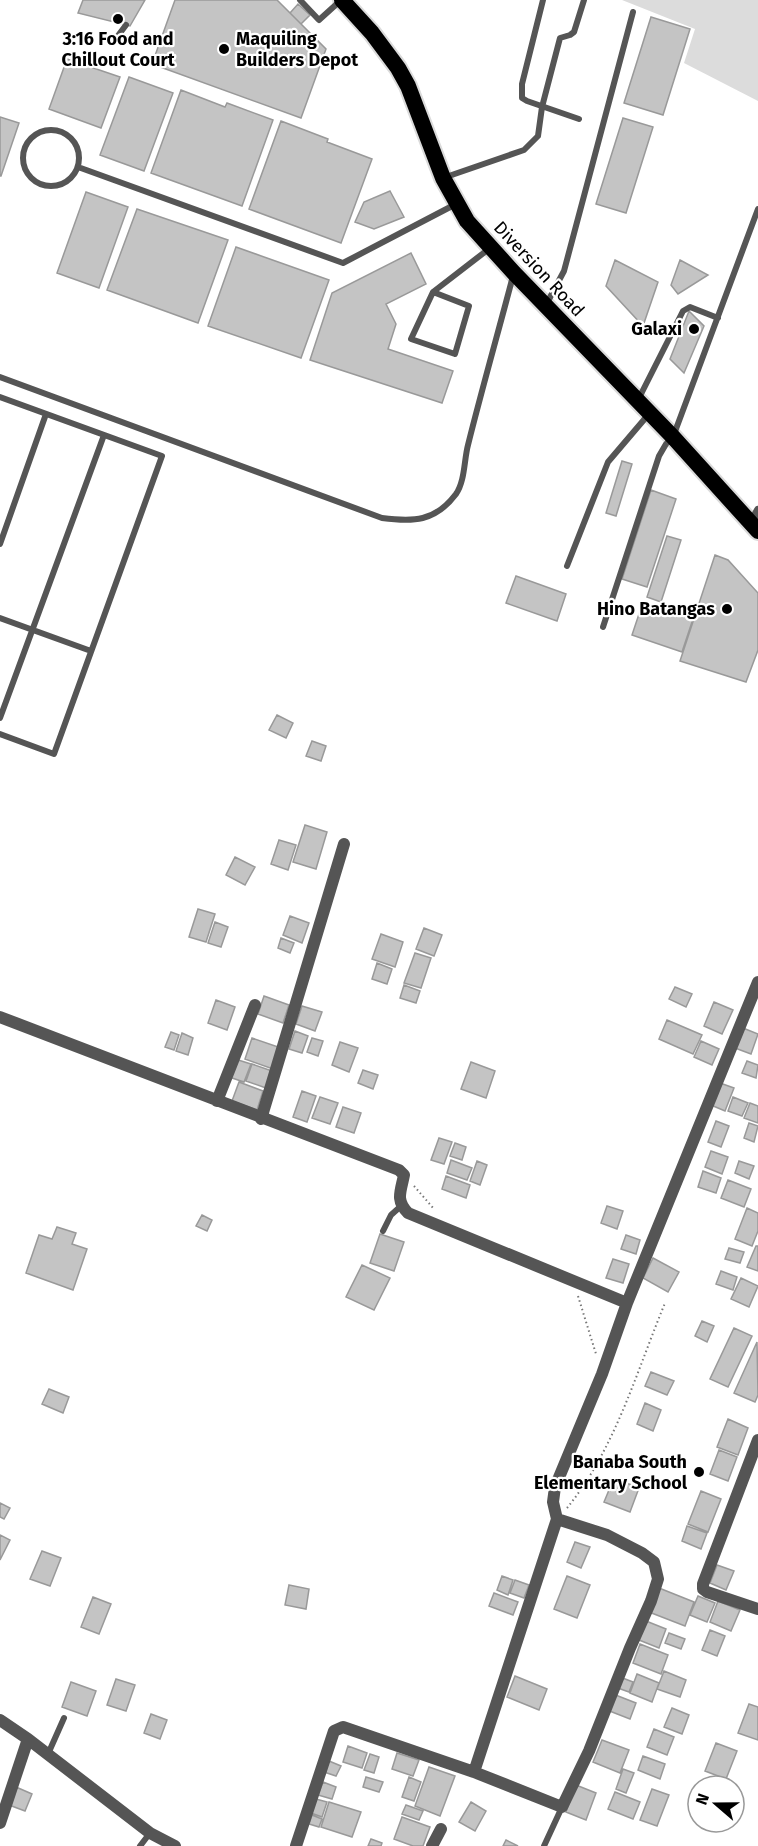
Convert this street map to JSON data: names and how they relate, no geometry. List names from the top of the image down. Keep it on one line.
{"streets":{"highway":["Diversion Road"]},"places":["3:16 Food and Chillout Court","Maquiling Builders Depot","Galaxi","Hino Batangas","Banaba South Elementary School"],"north":"left"}
